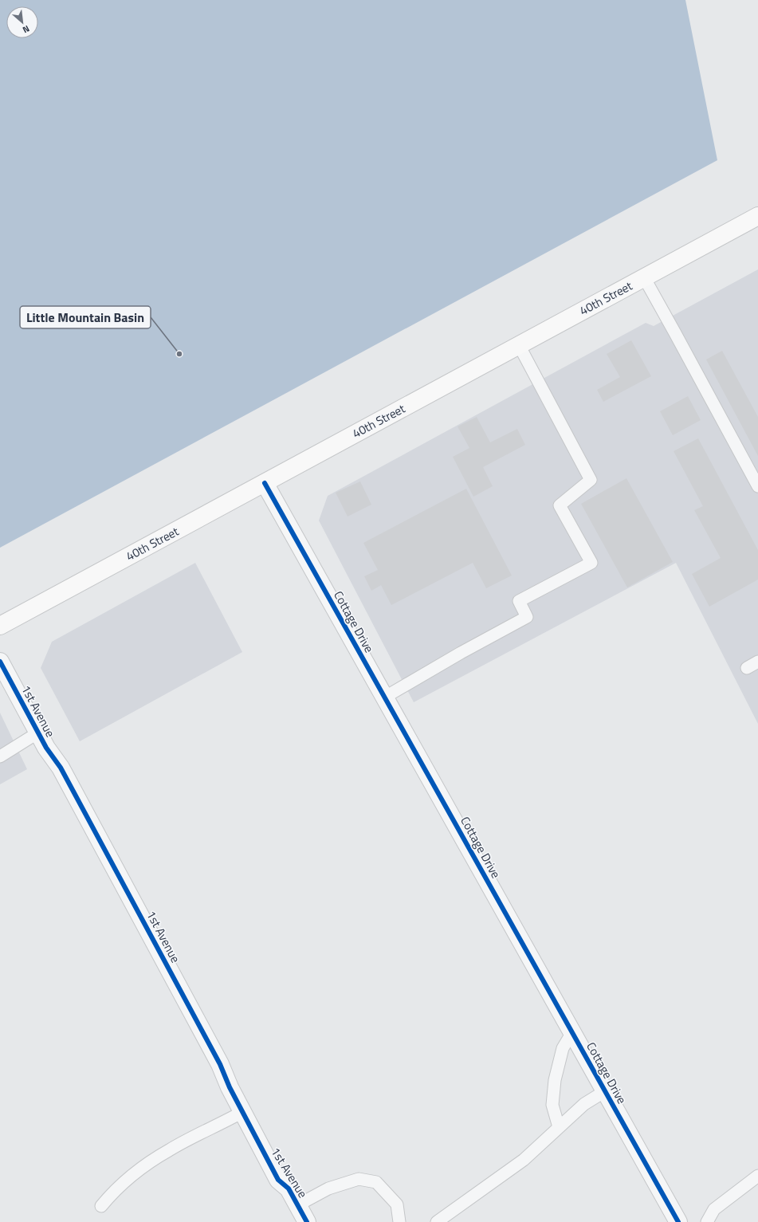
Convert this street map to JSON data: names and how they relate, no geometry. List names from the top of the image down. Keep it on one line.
{"streets":{"main road":["40th Street"],"street":["Cottage Drive","1st Avenue"]},"crossings":[["40th Street","Cottage Drive"]],"places":["Little Mountain Basin"],"north":"bottom right"}
